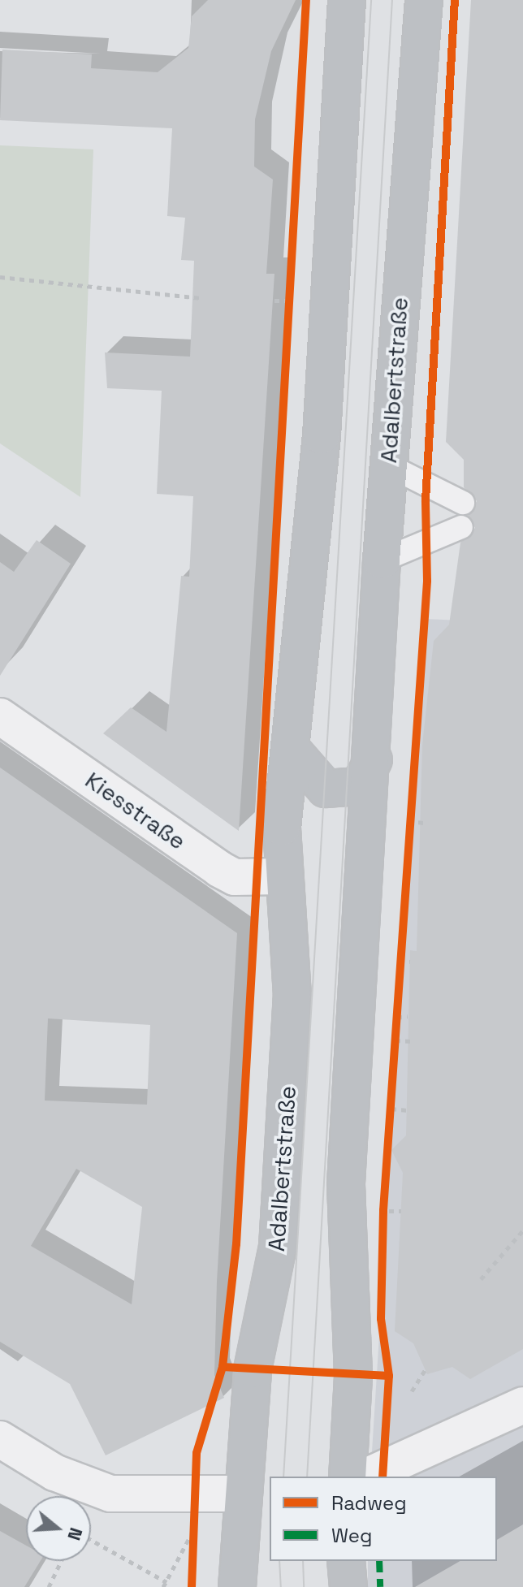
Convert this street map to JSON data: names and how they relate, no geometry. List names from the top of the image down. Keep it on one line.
{"streets":{"street":["Adalbertstraße","Kiesstraße"]},"crossings":[["Adalbertstraße","Kiesstraße"]],"legend":["Radweg","Weg"],"north":"right"}
